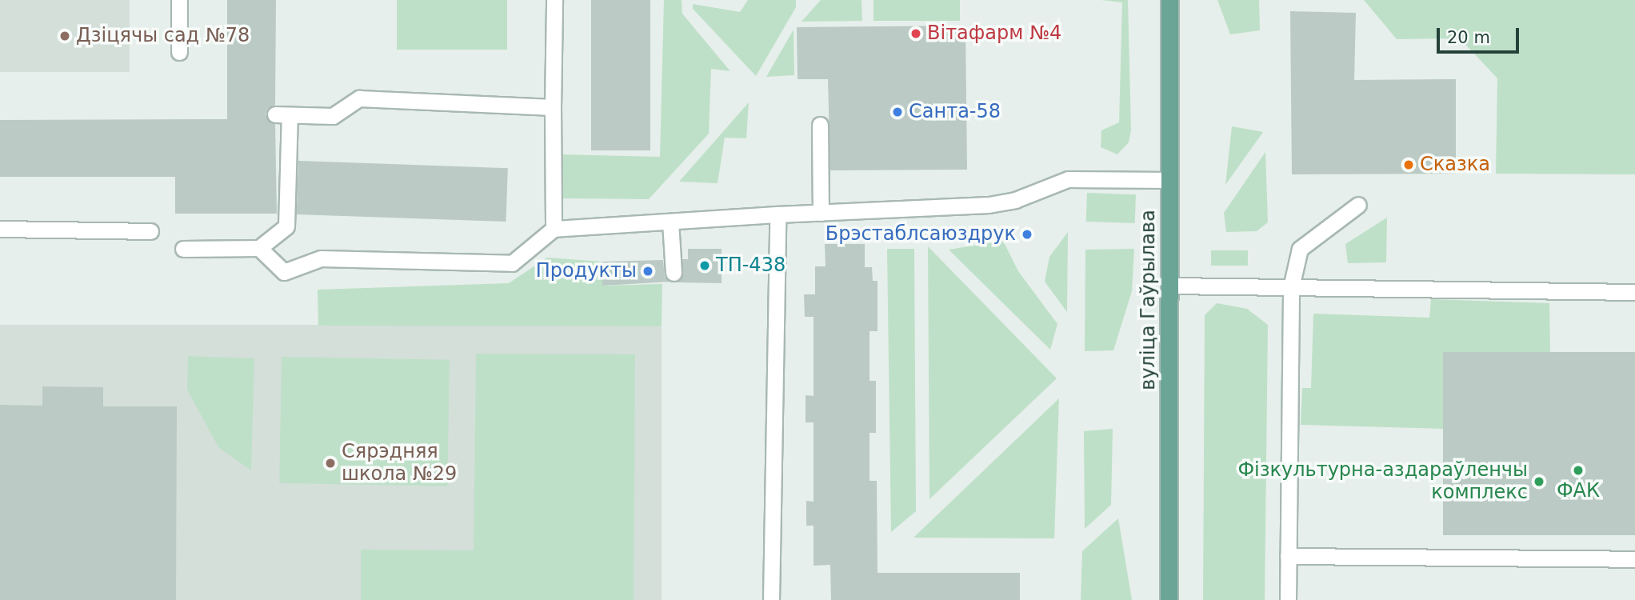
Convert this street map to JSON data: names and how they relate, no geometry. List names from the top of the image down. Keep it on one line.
{"streets":{"main road":["вуліца Гаўрылава"]},"places":["Вітафарм №4","Дзіцячы сад №78","Санта-58","Сказка","Брэстаблсаюздрук","ТП-438","Продукты","Сярэдняя школа №29","ФАК","Фізкультурна-аздараўленчы комплекс"],"scale_bar":"20 m"}
